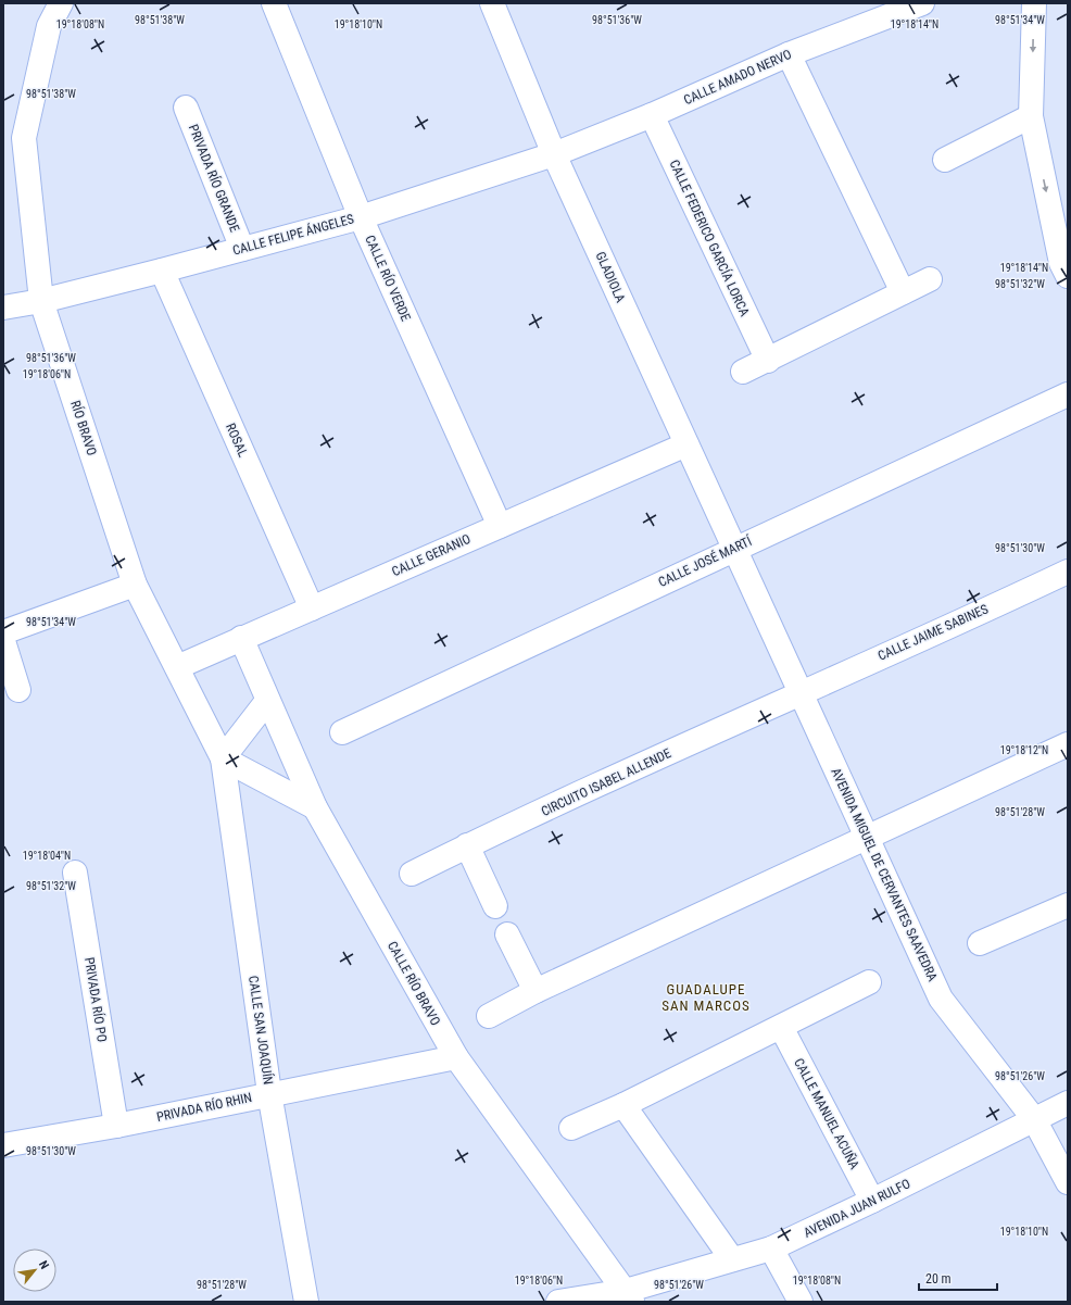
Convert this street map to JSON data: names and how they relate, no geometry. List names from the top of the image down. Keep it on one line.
{"streets":{"street":["CALLE AMADO NERVO","PRIVADA RÍO GRANDE","CALLE FELIPE ÁNGELES","CALLE FEDERICO GARCÍA LORCA","GLADIOLA","CALLE RÍO VERDE","RÍO BRAVO","ROSAL","CALLE GERANIO","CALLE JOSÉ MARTÍ","CALLE JAIME SABINES","CIRCUITO ISABEL ALLENDE","AVENIDA MIGUEL DE CERVANTES SAAVEDRA","CALLE RÍO BRAVO","PRIVADA RÍO PO","CALLE SAN JOAQUÍN","PRIVADA RÍO RHIN","CALLE MANUEL ACUÑA","AVENIDA JUAN RULFO"]},"crossings":[["CALLE AMADO NERVO","CALLE FELIPE ÁNGELES"],["CALLE AMADO NERVO","CALLE FEDERICO GARCÍA LORCA"],["CALLE AMADO NERVO","GLADIOLA"],["PRIVADA RÍO GRANDE","CALLE FELIPE ÁNGELES"],["CALLE FELIPE ÁNGELES","GLADIOLA"],["CALLE FELIPE ÁNGELES","CALLE RÍO VERDE"],["CALLE FELIPE ÁNGELES","RÍO BRAVO"],["CALLE FELIPE ÁNGELES","ROSAL"],["GLADIOLA","CALLE GERANIO"],["GLADIOLA","CALLE JOSÉ MARTÍ"],["GLADIOLA","AVENIDA MIGUEL DE CERVANTES SAAVEDRA"],["CALLE RÍO VERDE","CALLE GERANIO"],["RÍO BRAVO","CALLE GERANIO"],["RÍO BRAVO","CALLE SAN JOAQUÍN"],["ROSAL","CALLE GERANIO"],["CALLE GERANIO","CALLE RÍO BRAVO"],["CALLE JOSÉ MARTÍ","AVENIDA MIGUEL DE CERVANTES SAAVEDRA"],["CALLE JAIME SABINES","CIRCUITO ISABEL ALLENDE"],["CALLE JAIME SABINES","AVENIDA MIGUEL DE CERVANTES SAAVEDRA"],["CIRCUITO ISABEL ALLENDE","AVENIDA MIGUEL DE CERVANTES SAAVEDRA"],["AVENIDA MIGUEL DE CERVANTES SAAVEDRA","AVENIDA JUAN RULFO"],["CALLE RÍO BRAVO","PRIVADA RÍO RHIN"],["CALLE RÍO BRAVO","AVENIDA JUAN RULFO"],["PRIVADA RÍO PO","PRIVADA RÍO RHIN"],["CALLE SAN JOAQUÍN","PRIVADA RÍO RHIN"],["CALLE MANUEL ACUÑA","AVENIDA JUAN RULFO"]],"districts":["GUADALUPE SAN MARCOS"],"scale_bar":"20 m","north":"top right","coordinates":["98°51'34\"W","98°51'38\"W","98°51'36\"W","19°18'08\"N","19°18'10\"N","19°18'14\"N","98°51'32\"W","19°18'06\"N","98°51'30\"W","19°18'12\"N","98°51'28\"W","19°18'04\"N","98°51'26\"W"]}
